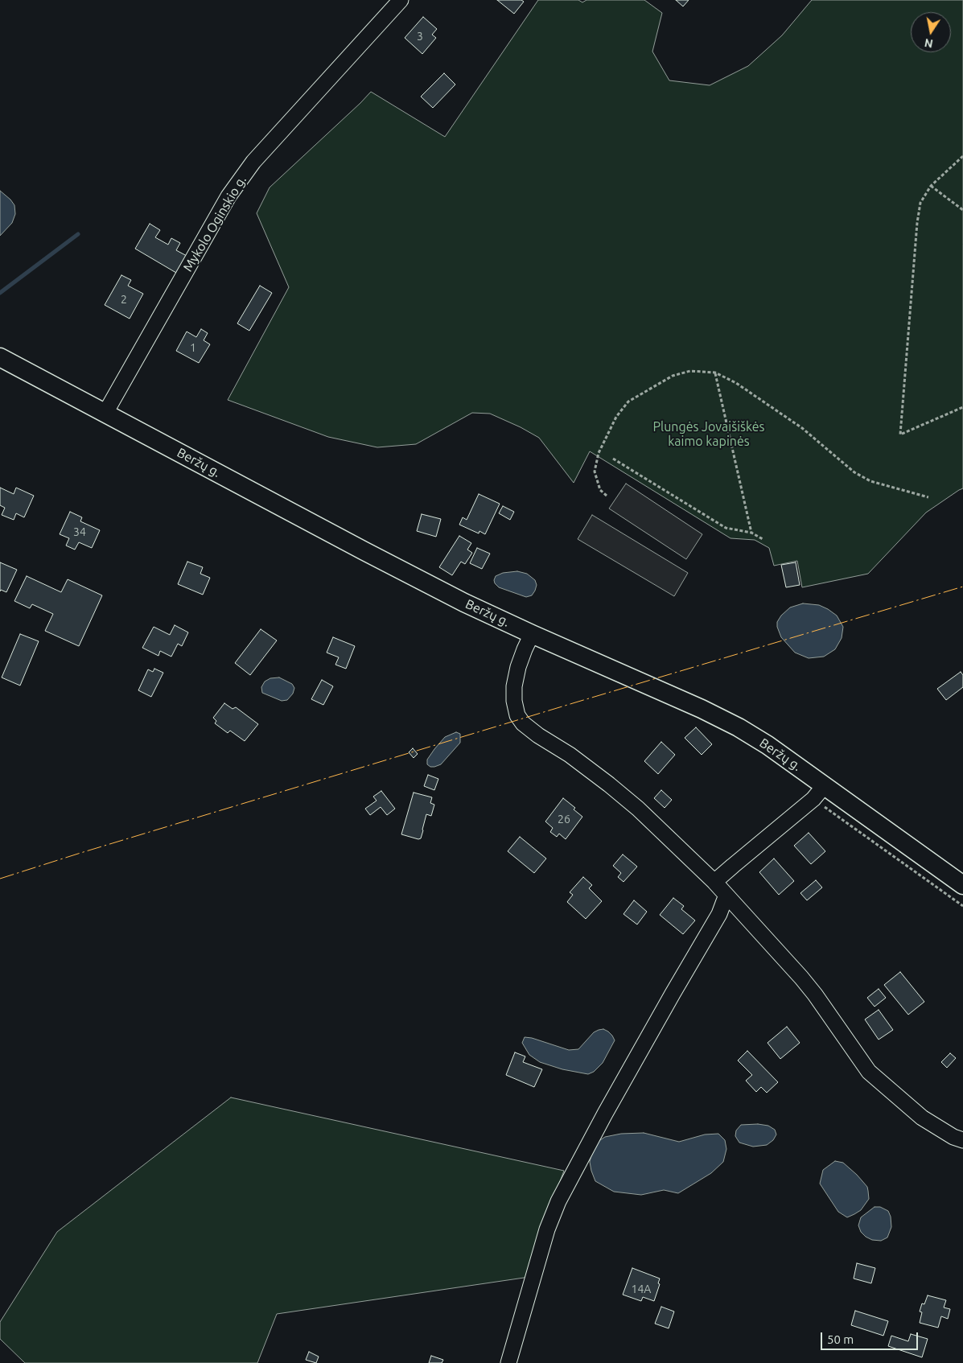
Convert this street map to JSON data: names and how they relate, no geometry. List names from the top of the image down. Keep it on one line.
{"streets":{"main road":["Beržų g."],"street":["Mykolo Oginskio g."]},"crossings":[["Mykolo Oginskio g.","Beržų g."]],"parks":["Plungės Jovaišiškės kaimo kapinės"],"house_numbers":["3","2","1","34","26","14A"],"scale_bar":"50 m","north":"bottom"}
